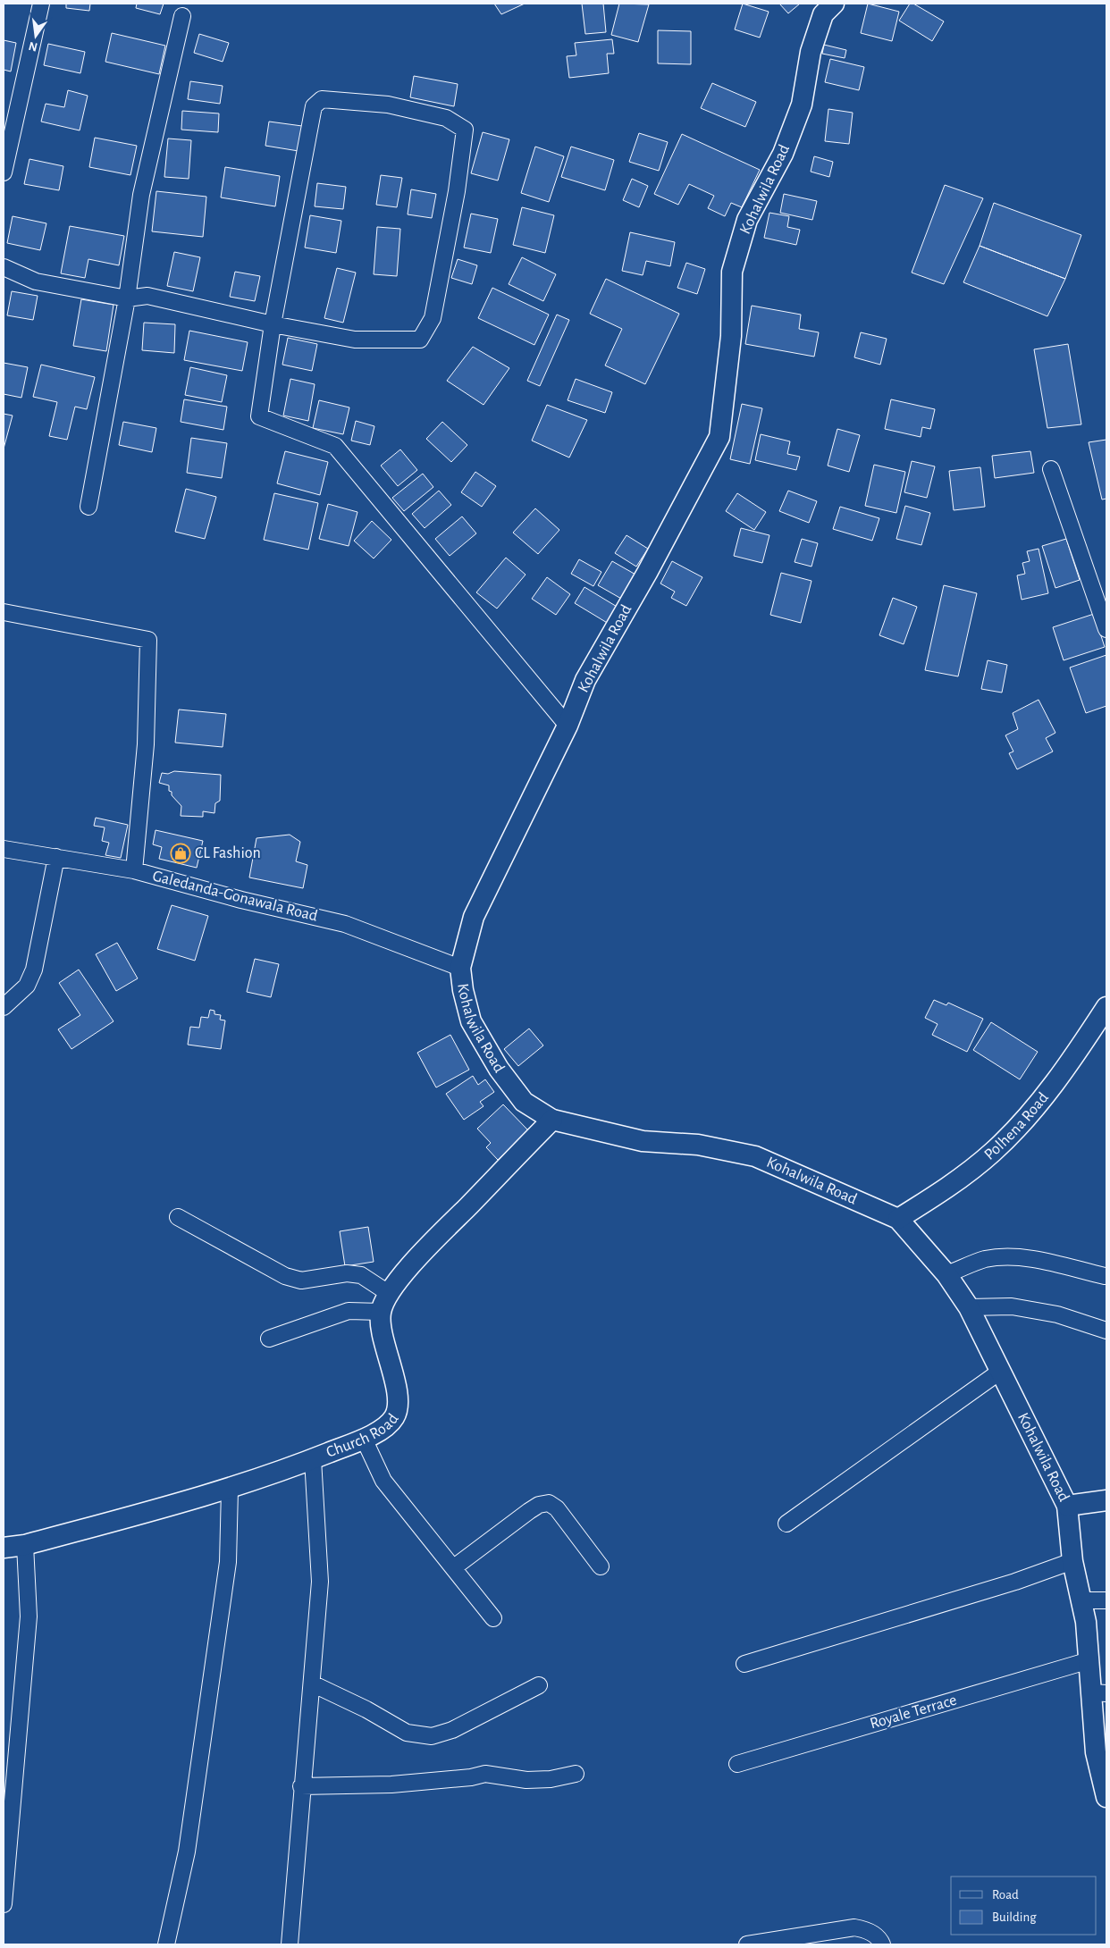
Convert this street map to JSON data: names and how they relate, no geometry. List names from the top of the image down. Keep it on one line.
{"streets":{"street":["Kohalwila Road","Galedanda-Gonawala Road","Polhena Road","Church Road","Royale Terrace"]},"crossings":[["Kohalwila Road","Galedanda-Gonawala Road"],["Kohalwila Road","Polhena Road"],["Kohalwila Road","Royale Terrace"]],"places":{"shop":["CL Fashion"]},"legend":["Road","Building"],"north":"bottom"}
